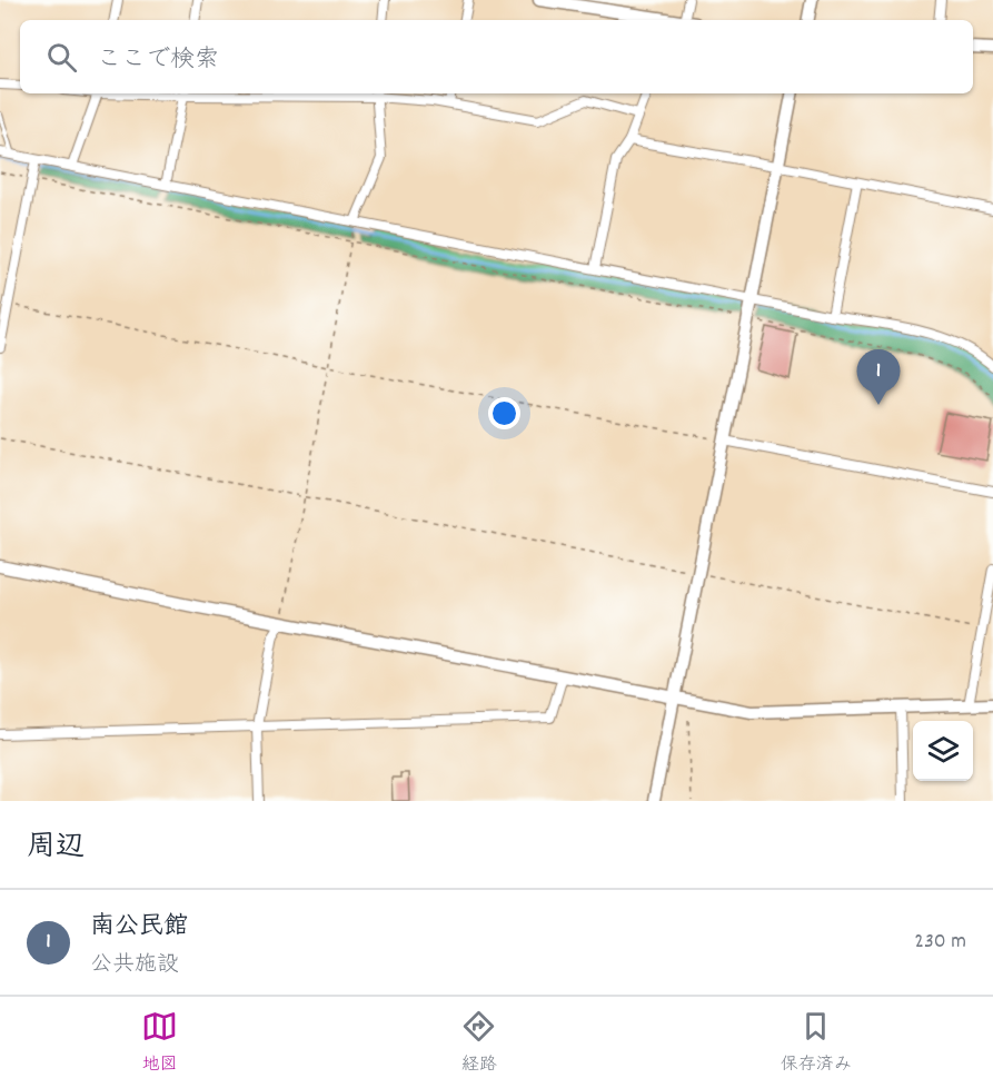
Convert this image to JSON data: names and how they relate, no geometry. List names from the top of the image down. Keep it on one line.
{"page":{"search":"ここで検索","pins":"1","heading":"周辺","list":[{"mark":"1","name":"南公民館","note":"公共施設","value":"230 m"}],"nav":["地図","経路","保存済み"]}}
